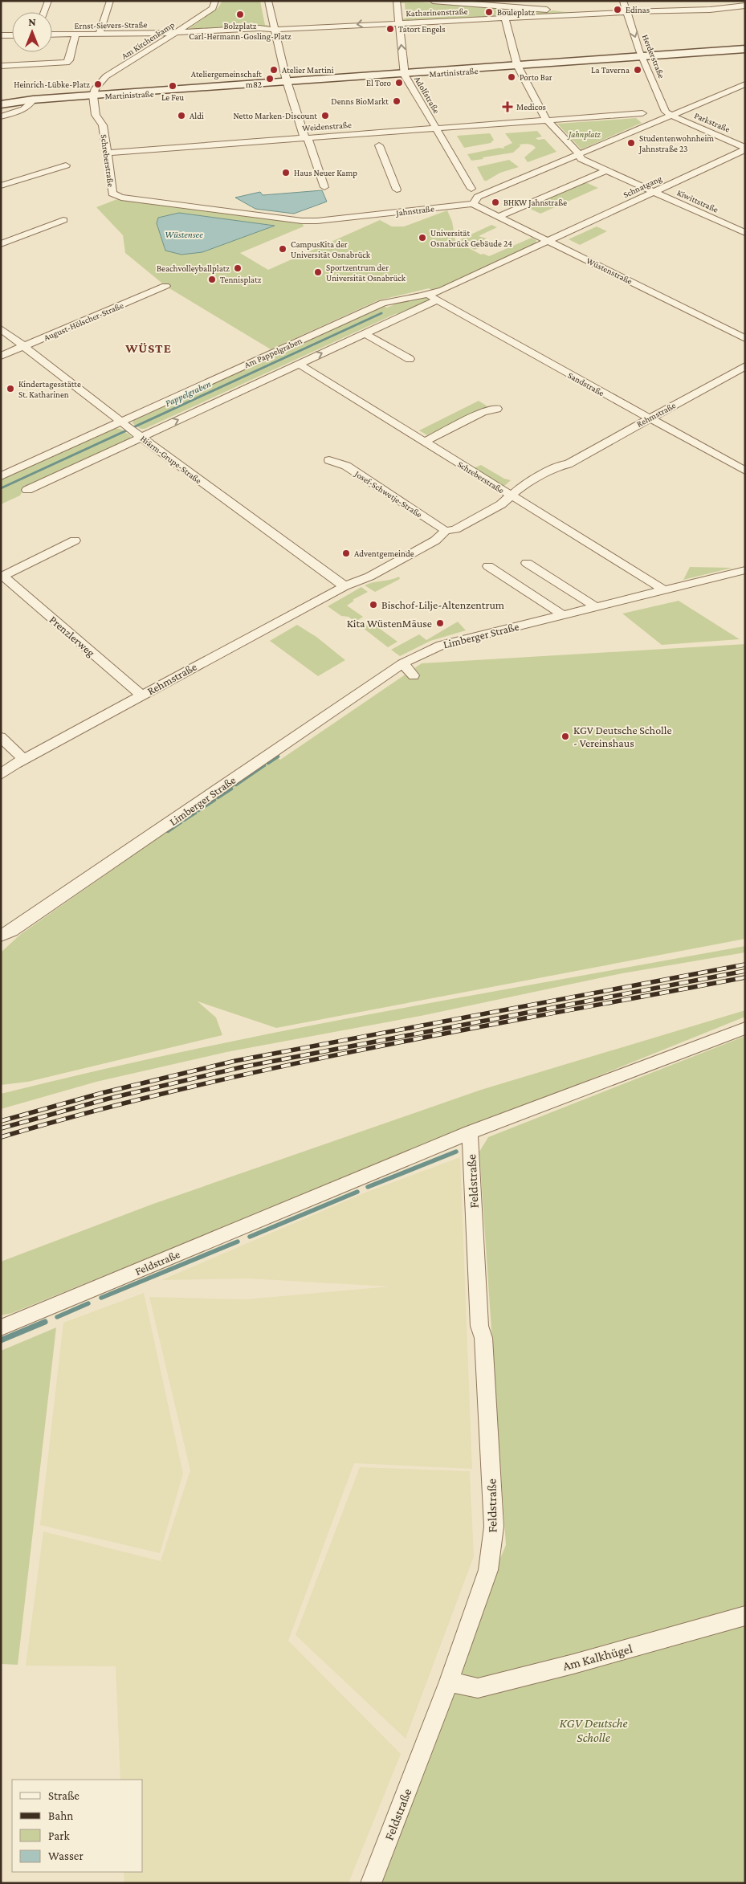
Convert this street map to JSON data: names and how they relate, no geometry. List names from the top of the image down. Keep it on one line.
{"streets":{"main road":["Martinistraße"],"street":["Katharinenstraße","Ernst-Sievers-Straße","Am Kirchenkamp","Herderstraße","Adolfstraße","Parkstraße","Weidenstraße","Schreberstraße","Schnatgang","Kiwittstraße","Jahnstraße","Wüstenstraße","August-Hölscher-Straße","Am Pappelgraben","Sandstraße","Rehmstraße","Hiärm-Grupe-Straße","Josef-Schwetje-Straße","Limberger Straße","Prenzlerweg","Feldstraße","Am Kalkhügel"]},"crossings":[["Katharinenstraße","Ernst-Sievers-Straße"],["Katharinenstraße","Am Kirchenkamp"],["Katharinenstraße","Herderstraße"],["Katharinenstraße","Adolfstraße"],["Ernst-Sievers-Straße","Am Kirchenkamp"],["Am Kirchenkamp","Martinistraße"],["Am Kirchenkamp","Schreberstraße"],["Herderstraße","Martinistraße"],["Herderstraße","Parkstraße"],["Martinistraße","Adolfstraße"],["Martinistraße","Schreberstraße"],["Adolfstraße","Weidenstraße"],["Parkstraße","Schnatgang"],["Weidenstraße","Schreberstraße"],["Schreberstraße","Jahnstraße"],["Schreberstraße","Am Pappelgraben"],["Schreberstraße","Rehmstraße"],["Schreberstraße","Limberger Straße"],["Schnatgang","Kiwittstraße"],["Schnatgang","Wüstenstraße"],["Schnatgang","Am Pappelgraben"],["Jahnstraße","Wüstenstraße"],["Wüstenstraße","Am Pappelgraben"],["August-Hölscher-Straße","Hiärm-Grupe-Straße"],["Am Pappelgraben","Sandstraße"],["Am Pappelgraben","Hiärm-Grupe-Straße"],["Sandstraße","Rehmstraße"],["Rehmstraße","Hiärm-Grupe-Straße"],["Rehmstraße","Josef-Schwetje-Straße"],["Rehmstraße","Prenzlerweg"],["Feldstraße","Am Kalkhügel"]],"districts":["WÜSTE"],"water":["Wüstensee","Pappelgraben"],"parks":["Jahnplatz","KGV Deutsche Scholle"],"places":{"other":["Edinas","Bouleplatz","Bolzplatz Carl-Hermann-Gosling-Platz","Tatort Engels","Atelier Martini","La Taverna","Porto Bar","Ateliergemeinschaft m82","El Toro","Heinrich-Lübke-Platz","Le Feu","Denns BioMarkt","Aldi","Netto Marken-Discount","Studentenwohnheim Jahnstraße 23","Haus Neuer Kamp","BHKW Jahnstraße","Universität Osnabrück Gebäude 24","CampusKita der Universität Osnabrück","Beachvolleyballplatz","Sportzentrum der Universität Osnabrück","Tennisplatz","Kindertagesstätte St. Katharinen","Adventgemeinde","Bischof-Lilje-Altenzentrum","Kita WüstenMäuse","KGV Deutsche Scholle - Vereinshaus"],"health":["Medicos"]},"legend":["Straße","Bahn","Park","Wasser"],"north":"top"}
